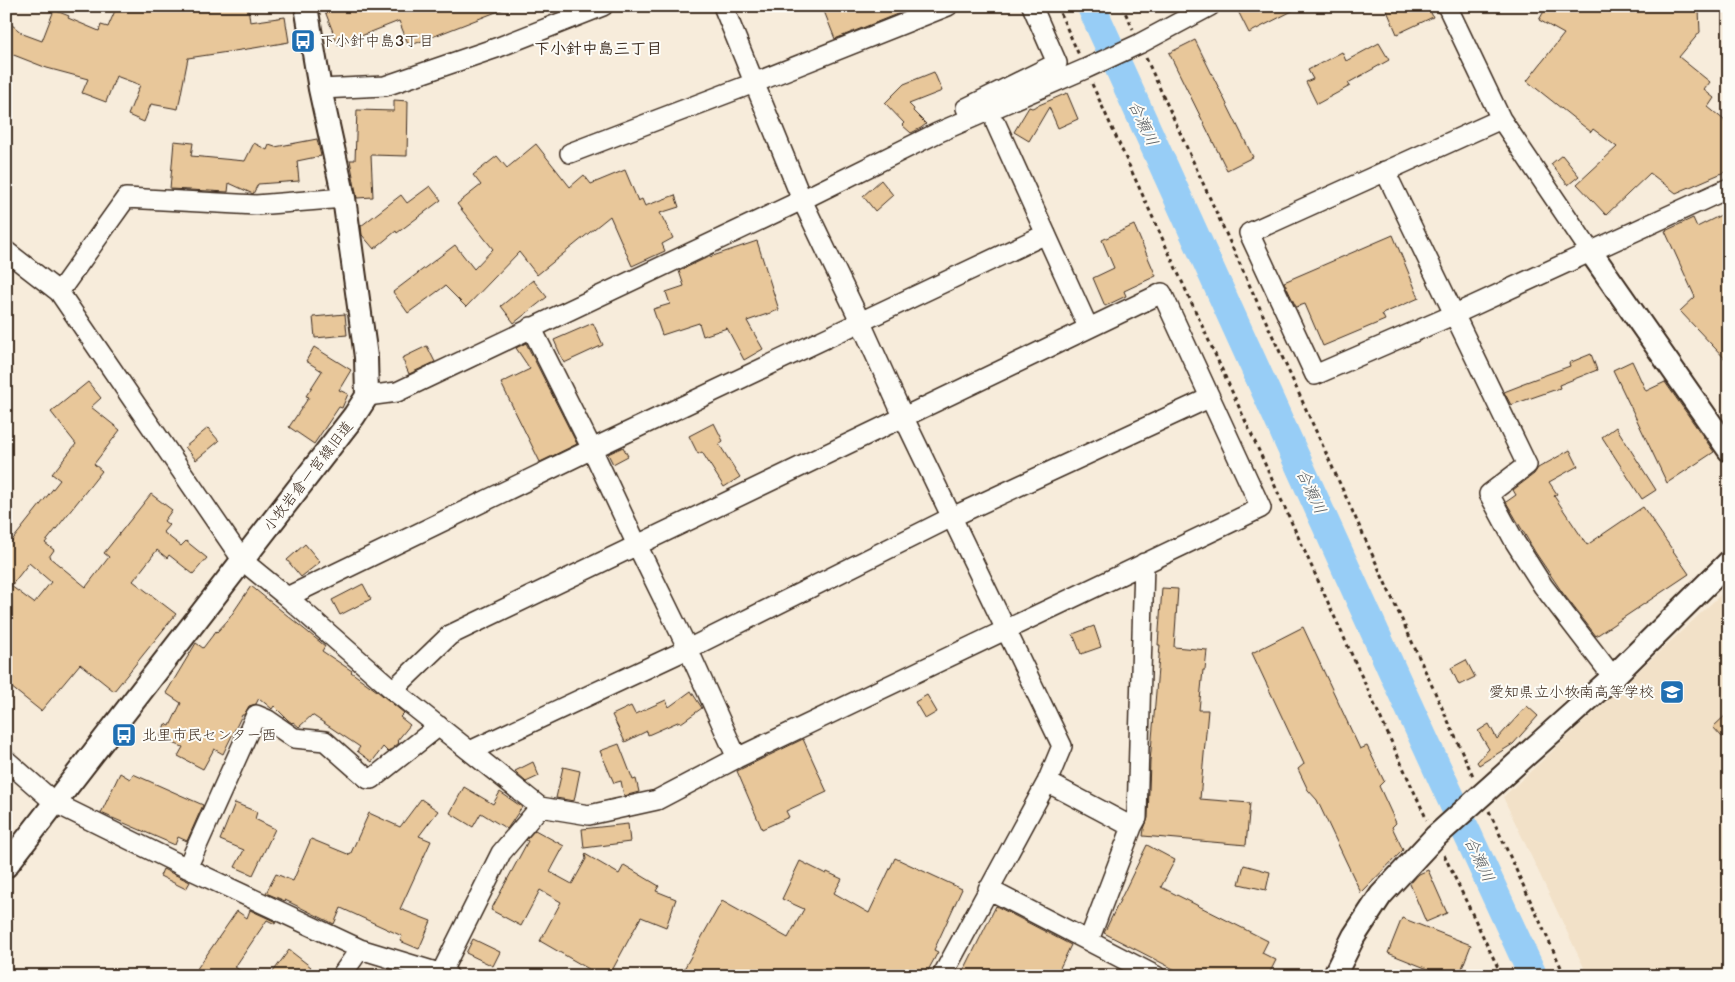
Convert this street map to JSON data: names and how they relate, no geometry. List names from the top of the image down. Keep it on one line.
{"streets":{"street":["小牧岩倉一宮線旧道"]},"districts":["下小針中島三丁目"],"water":["合瀬川"],"places":{"bus stop":["下小針中島3丁目","北里市民センター西"],"school or university":["愛知県立小牧南高等学校"]}}
